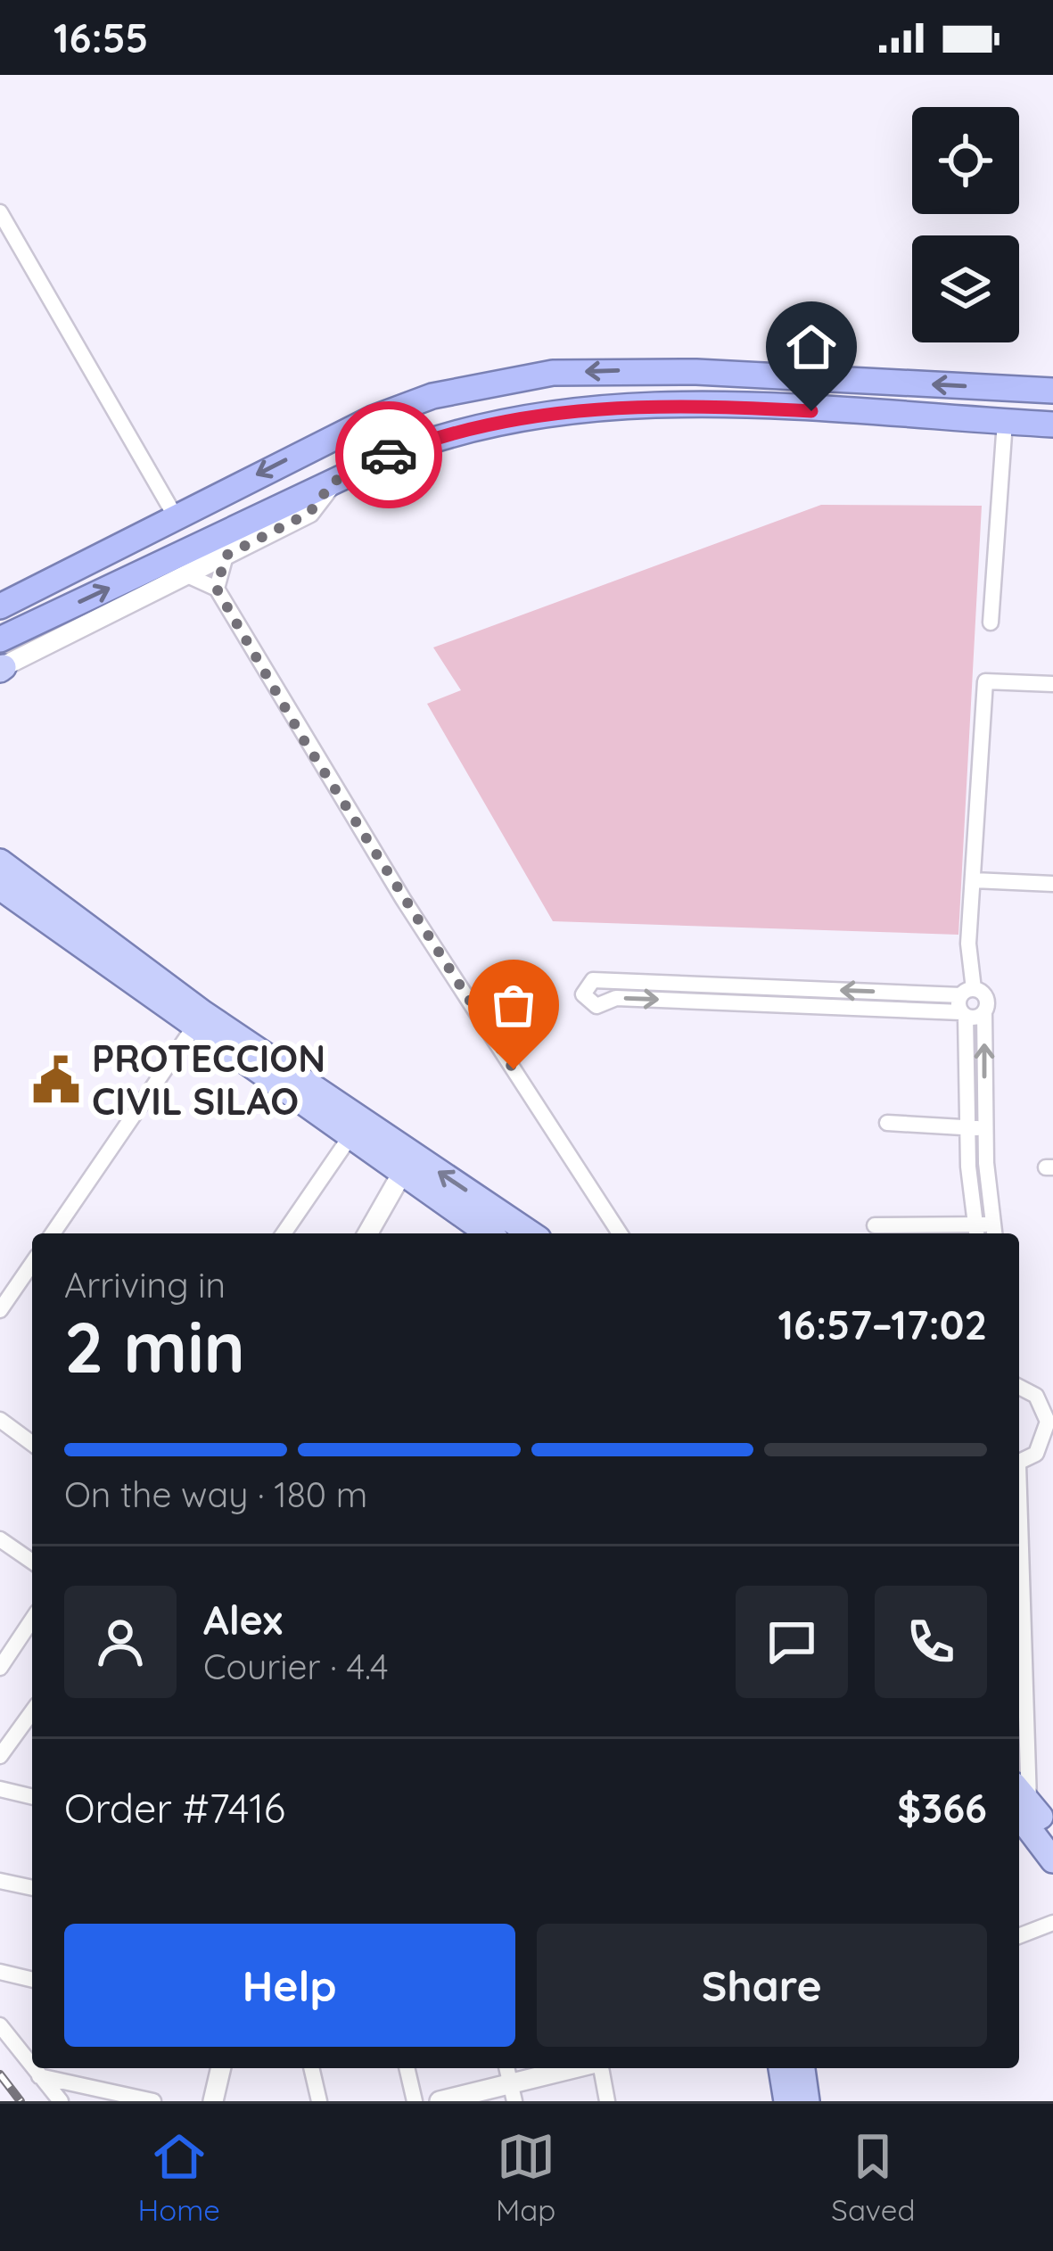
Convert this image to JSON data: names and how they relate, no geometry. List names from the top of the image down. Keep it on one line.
{"places":{"public building":["PROTECCION CIVIL SILAO"]},"page":{"status":"16:55","heading":["2 min","Arriving in","16:57–17:02"],"panel":["Alex","Courier · 4.4","Order #7416","$366"],"bar":"On the way · 180 m","buttons":["Help","Share"],"tabs":["Home","Map","Saved"]}}
